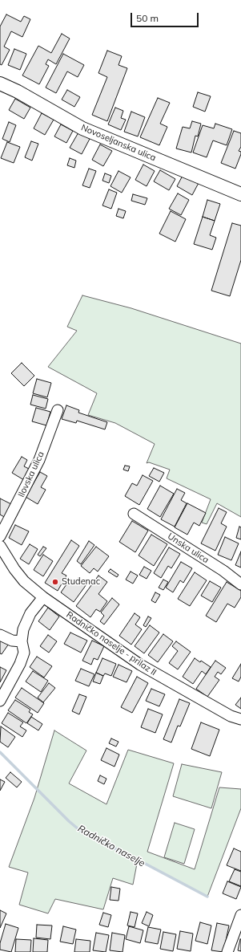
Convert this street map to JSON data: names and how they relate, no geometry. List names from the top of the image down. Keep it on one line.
{"streets":{"main road":["Novoseljanska ulica"],"street":["Ilovska ulica","Unska ulica","Radničko naselje - prilaz II"]},"water":["Radničko naselje"],"places":["Studenac"],"scale_bar":"50 m"}
